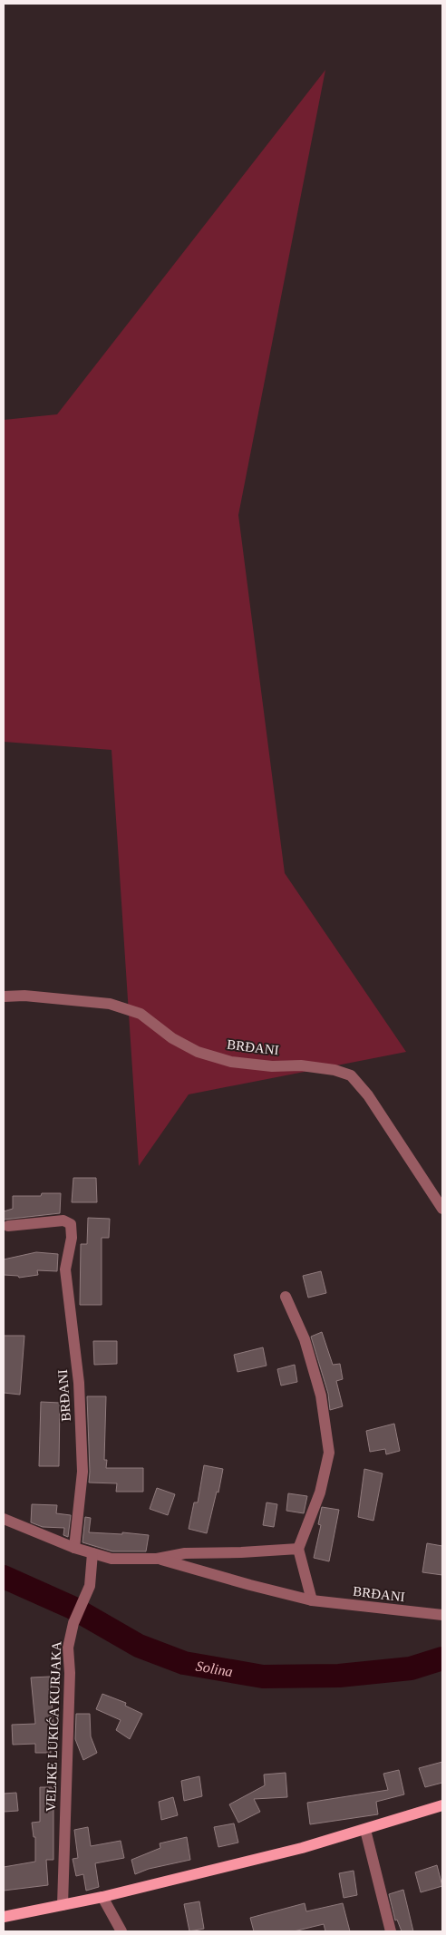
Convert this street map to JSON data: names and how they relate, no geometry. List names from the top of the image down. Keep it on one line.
{"streets":{"street":["BRĐANI","VELJKE LUKIĆA KURJAKA"]},"water":["Solina"]}
